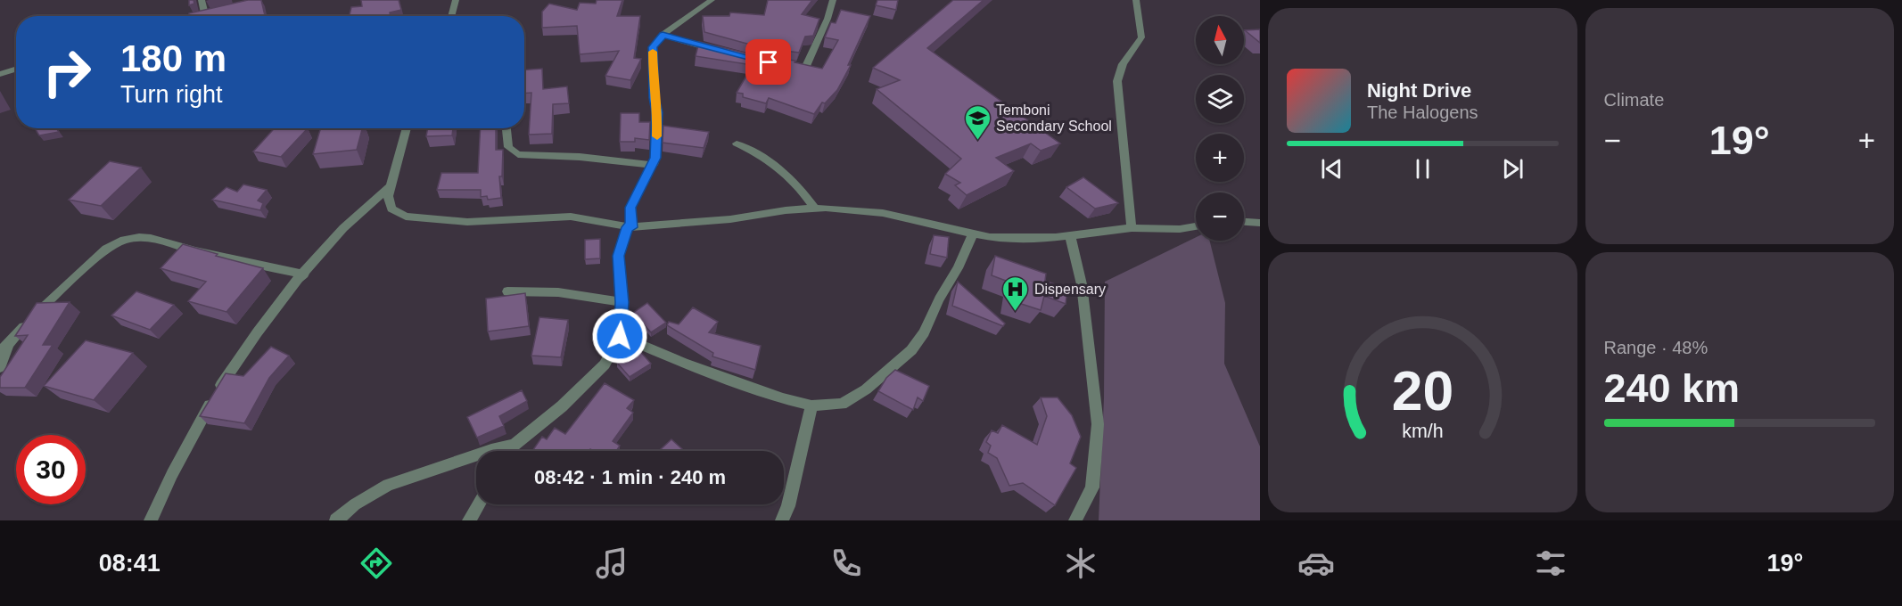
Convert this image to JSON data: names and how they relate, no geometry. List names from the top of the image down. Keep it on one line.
{"places":{"school or university":["Temboni Secondary School"],"hospital":["Dispensary"]},"north":"top","page":{"tile":["Climate",["Range · 48%","240 km"]],"map_buttons":["+","−"],"turn":["180 m","Turn right"],"song":["Night Drive","The Halogens"],"heat":["−","19°","+"],"limit":"30","trip":"08:42 · 1 min · 240 m","tabs":["08:41","19°"],"gauge":["20","km/h"]}}
